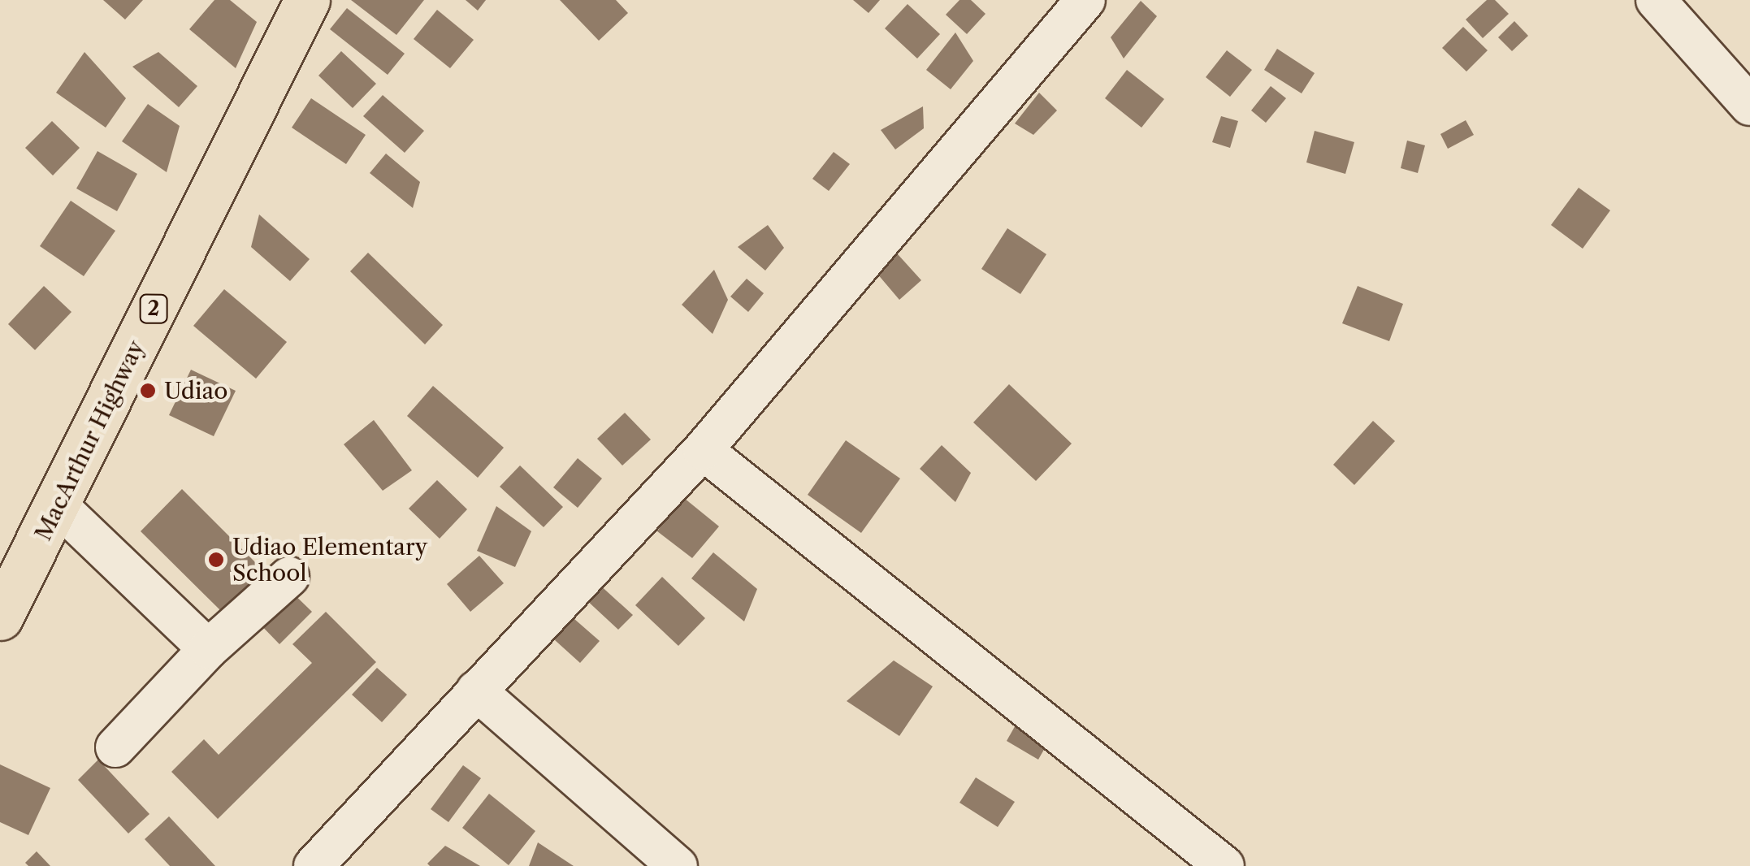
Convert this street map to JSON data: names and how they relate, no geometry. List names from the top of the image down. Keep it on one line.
{"streets":{"highway":["2","MacArthur Highway"]},"places":["Udiao","Udiao Elementary School"]}
